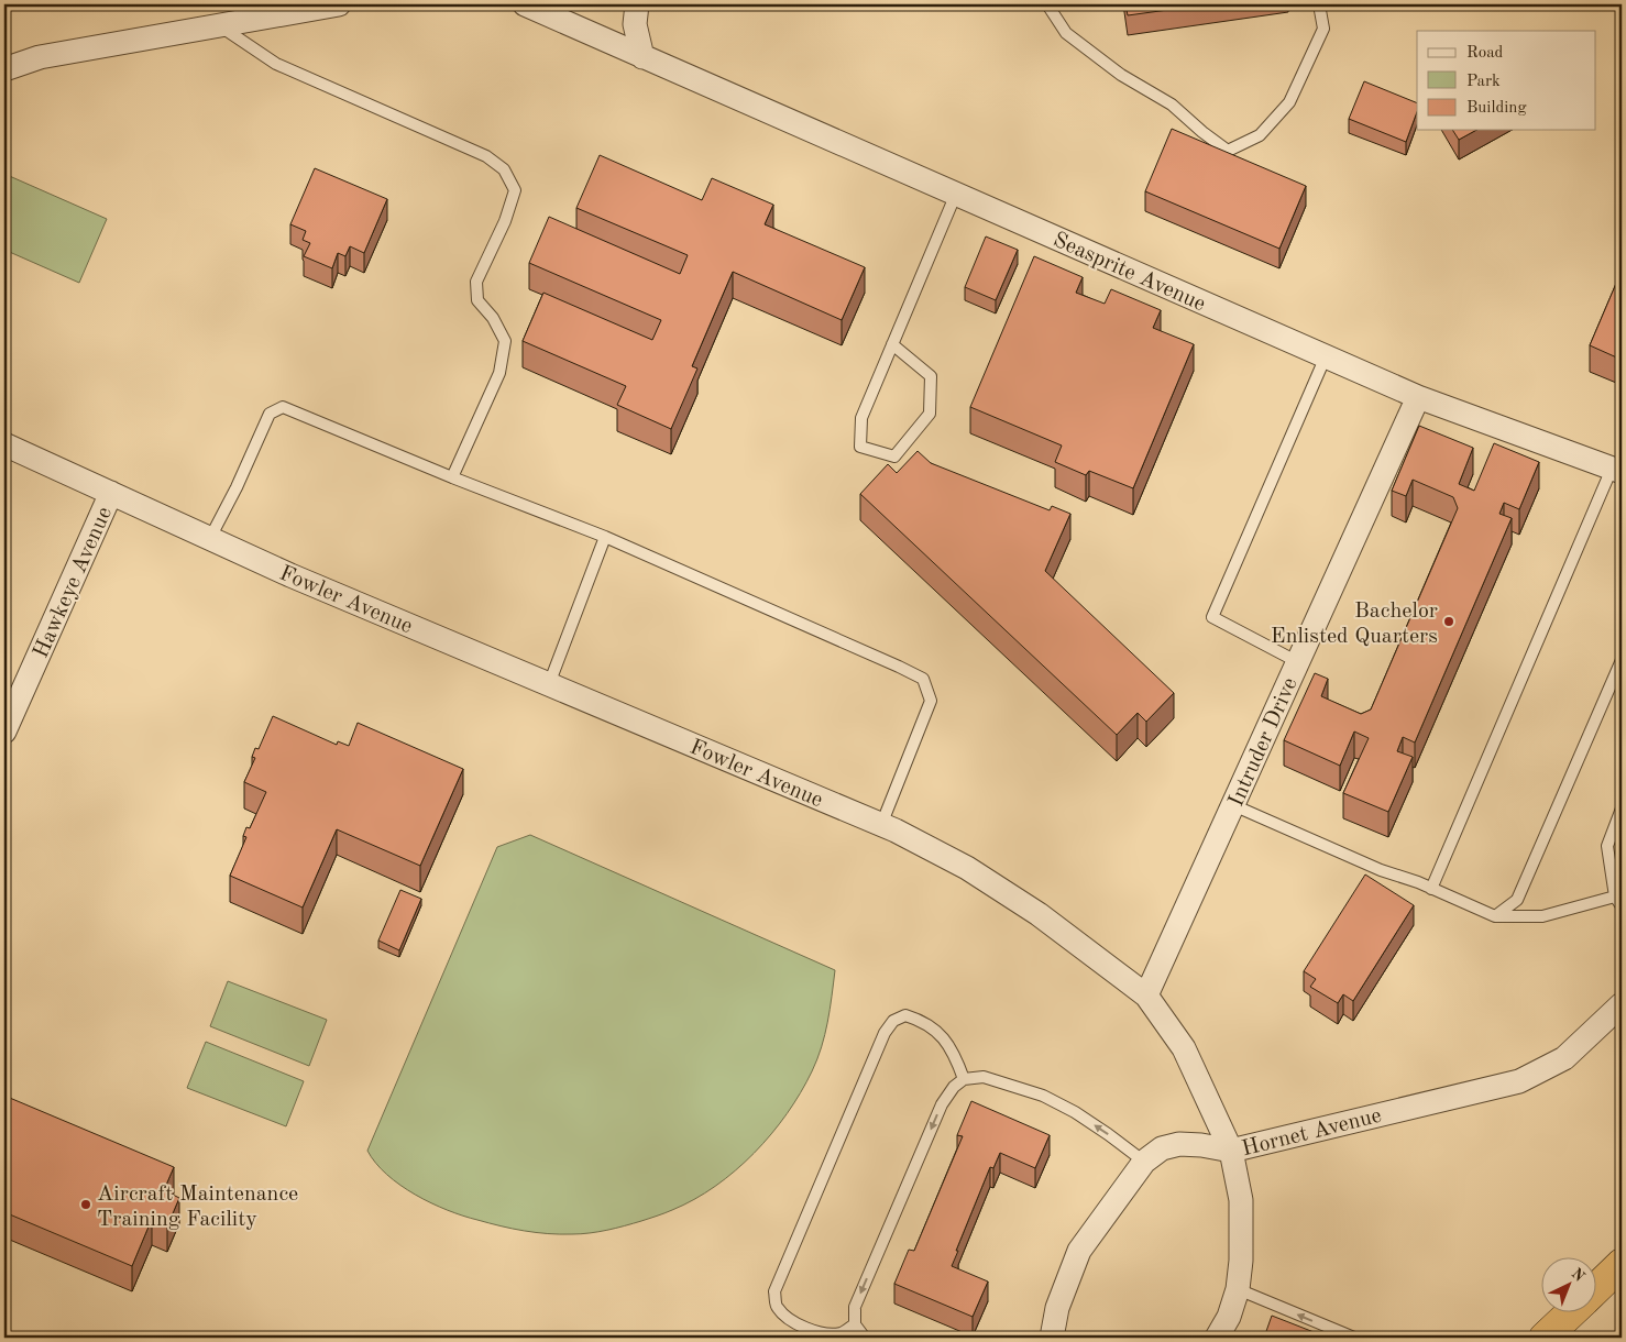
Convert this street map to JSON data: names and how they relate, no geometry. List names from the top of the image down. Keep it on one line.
{"streets":{"street":["Seasprite Avenue","Hawkeye Avenue","Fowler Avenue","Intruder Drive","Hornet Avenue"]},"crossings":[["Seasprite Avenue","Intruder Drive"],["Hawkeye Avenue","Fowler Avenue"],["Fowler Avenue","Intruder Drive"],["Fowler Avenue","Hornet Avenue"]],"places":["Bachelor Enlisted Quarters","Aircraft Maintenance Training Facility"],"legend":["Road","Park","Building"],"north":"top right"}
